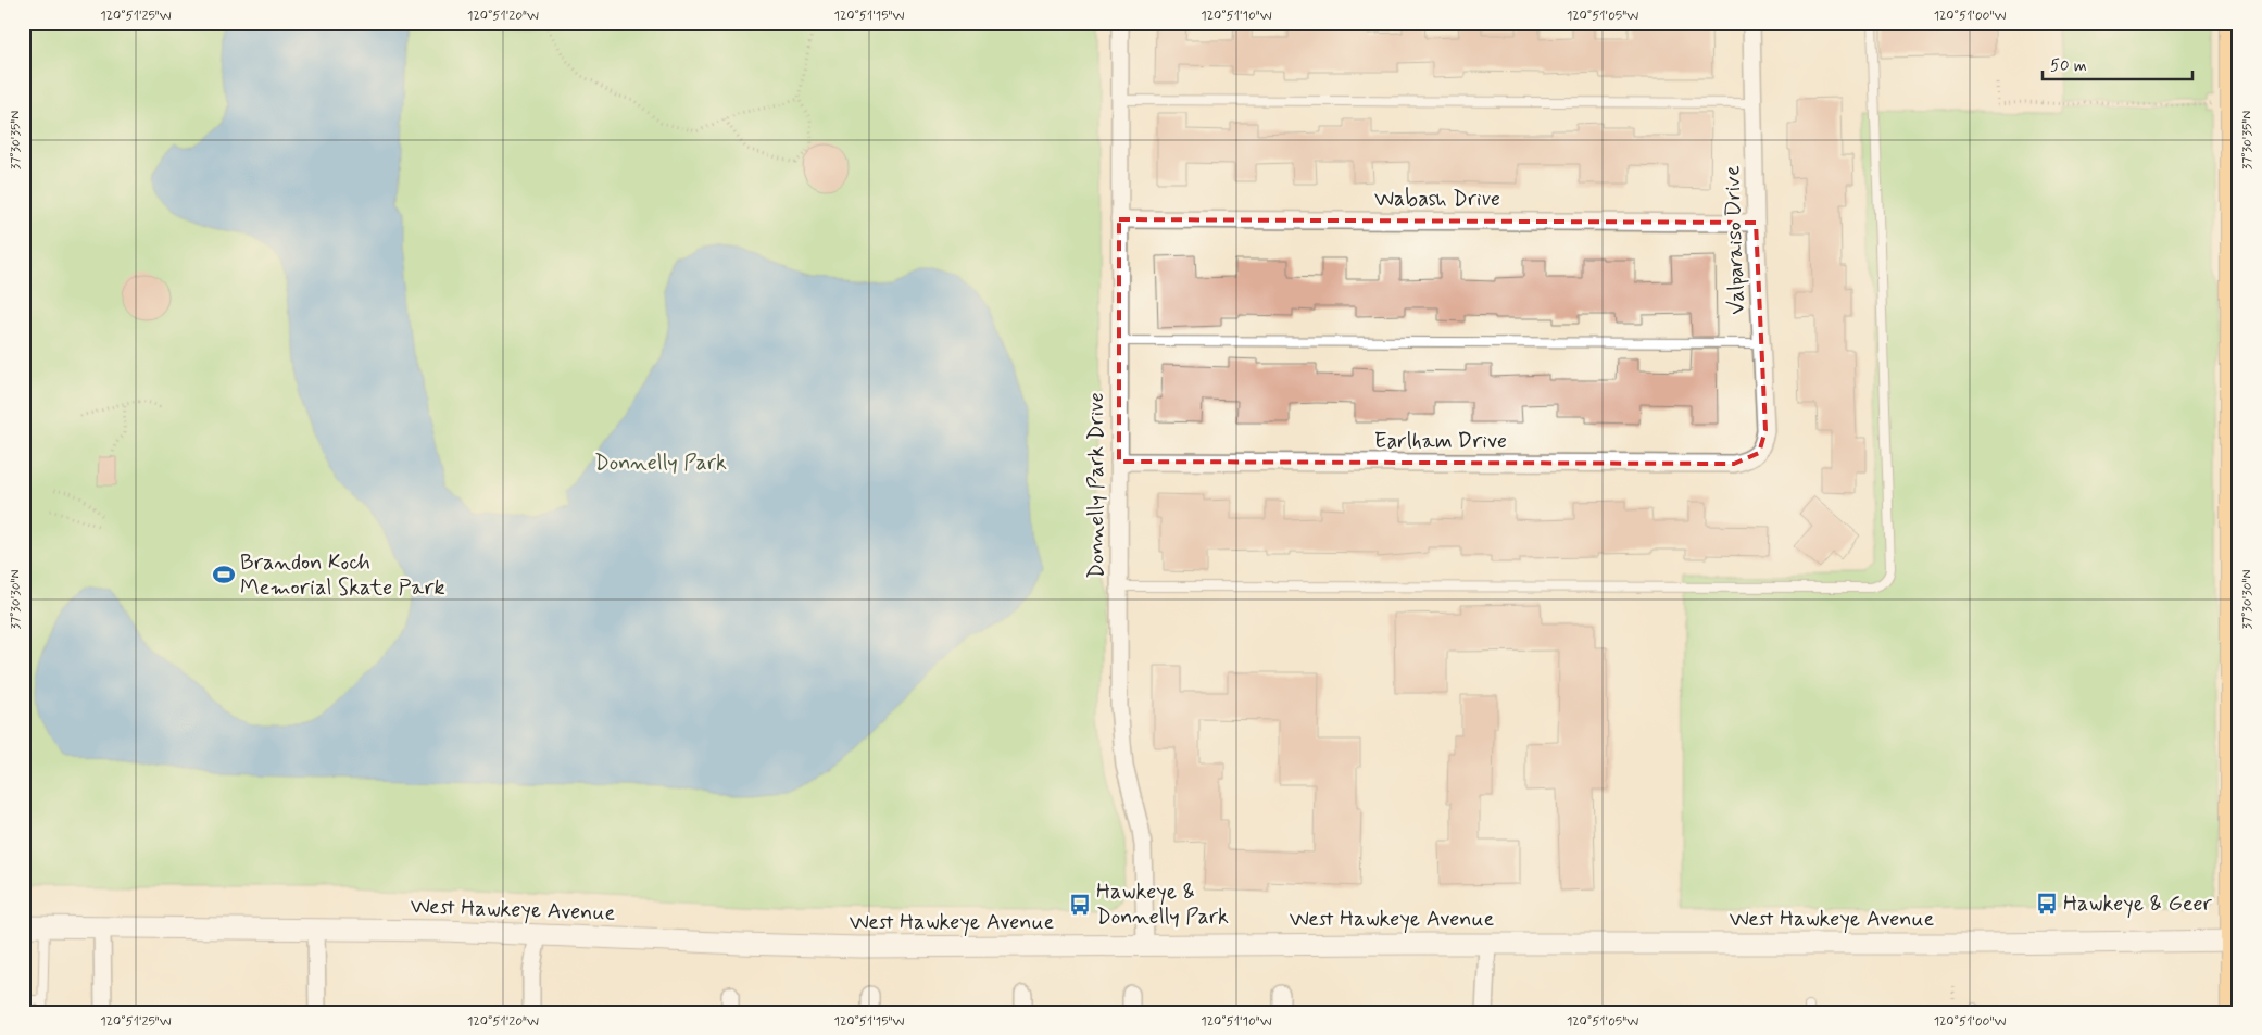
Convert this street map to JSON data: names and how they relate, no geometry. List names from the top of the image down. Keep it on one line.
{"streets":{"street":["Wabash Drive","Valparaiso Drive","Earlham Drive","Donnelly Park Drive","West Hawkeye Avenue"]},"crossings":[["Wabash Drive","Valparaiso Drive"],["Wabash Drive","Donnelly Park Drive"],["Valparaiso Drive","Earlham Drive"],["Earlham Drive","Donnelly Park Drive"],["Donnelly Park Drive","West Hawkeye Avenue"]],"parks":["Donnelly Park"],"places":{"sports":["Brandon Koch Memorial Skate Park"],"bus stop":["Hawkeye & Geer","Hawkeye & Donnelly Park"]},"scale_bar":"50 m","coordinates":["120°51'25\"W","120°51'20\"W","120°51'15\"W","120°51'10\"W","120°51'05\"W","120°51'00\"W","37°30'35\"N","37°30'30\"N"]}
